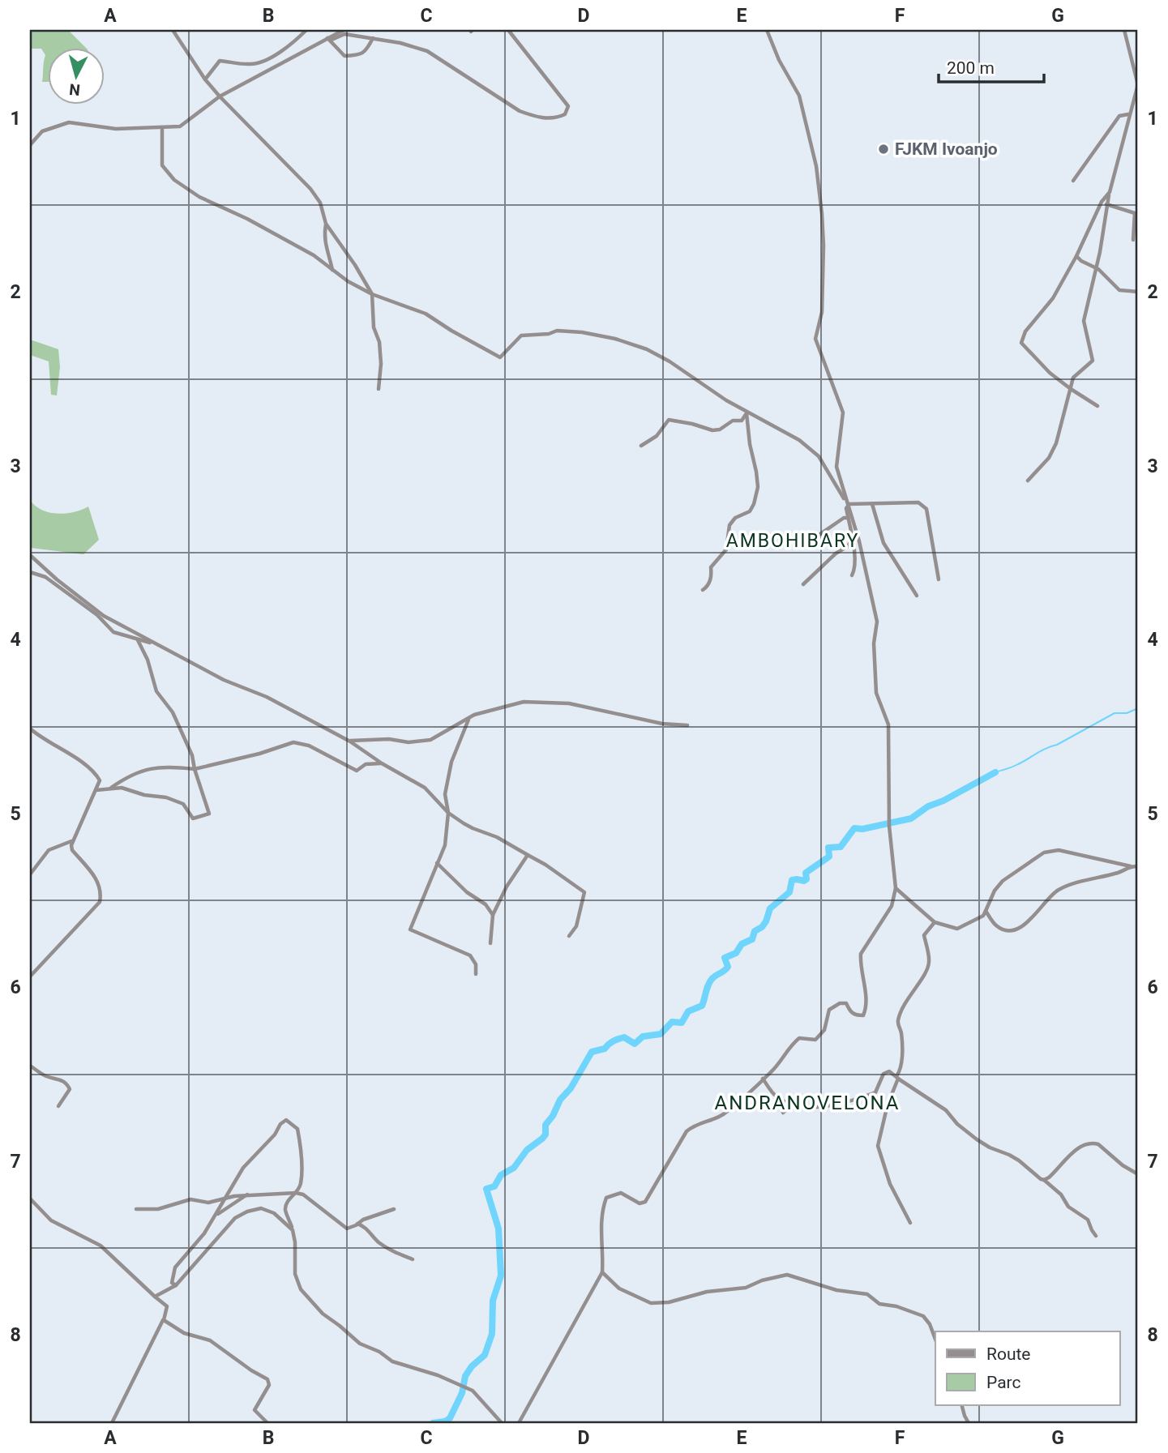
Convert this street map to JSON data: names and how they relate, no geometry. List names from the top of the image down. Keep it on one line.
{"districts":["AMBOHIBARY","ANDRANOVELONA"],"places":["FJKM Ivoanjo"],"legend":["Route","Parc"],"scale_bar":"200 m","north":"bottom","grid":{"columns":["A","B","C","D","E","F","G"],"rows":["1","2","3","4","5","6","7","8"]}}
